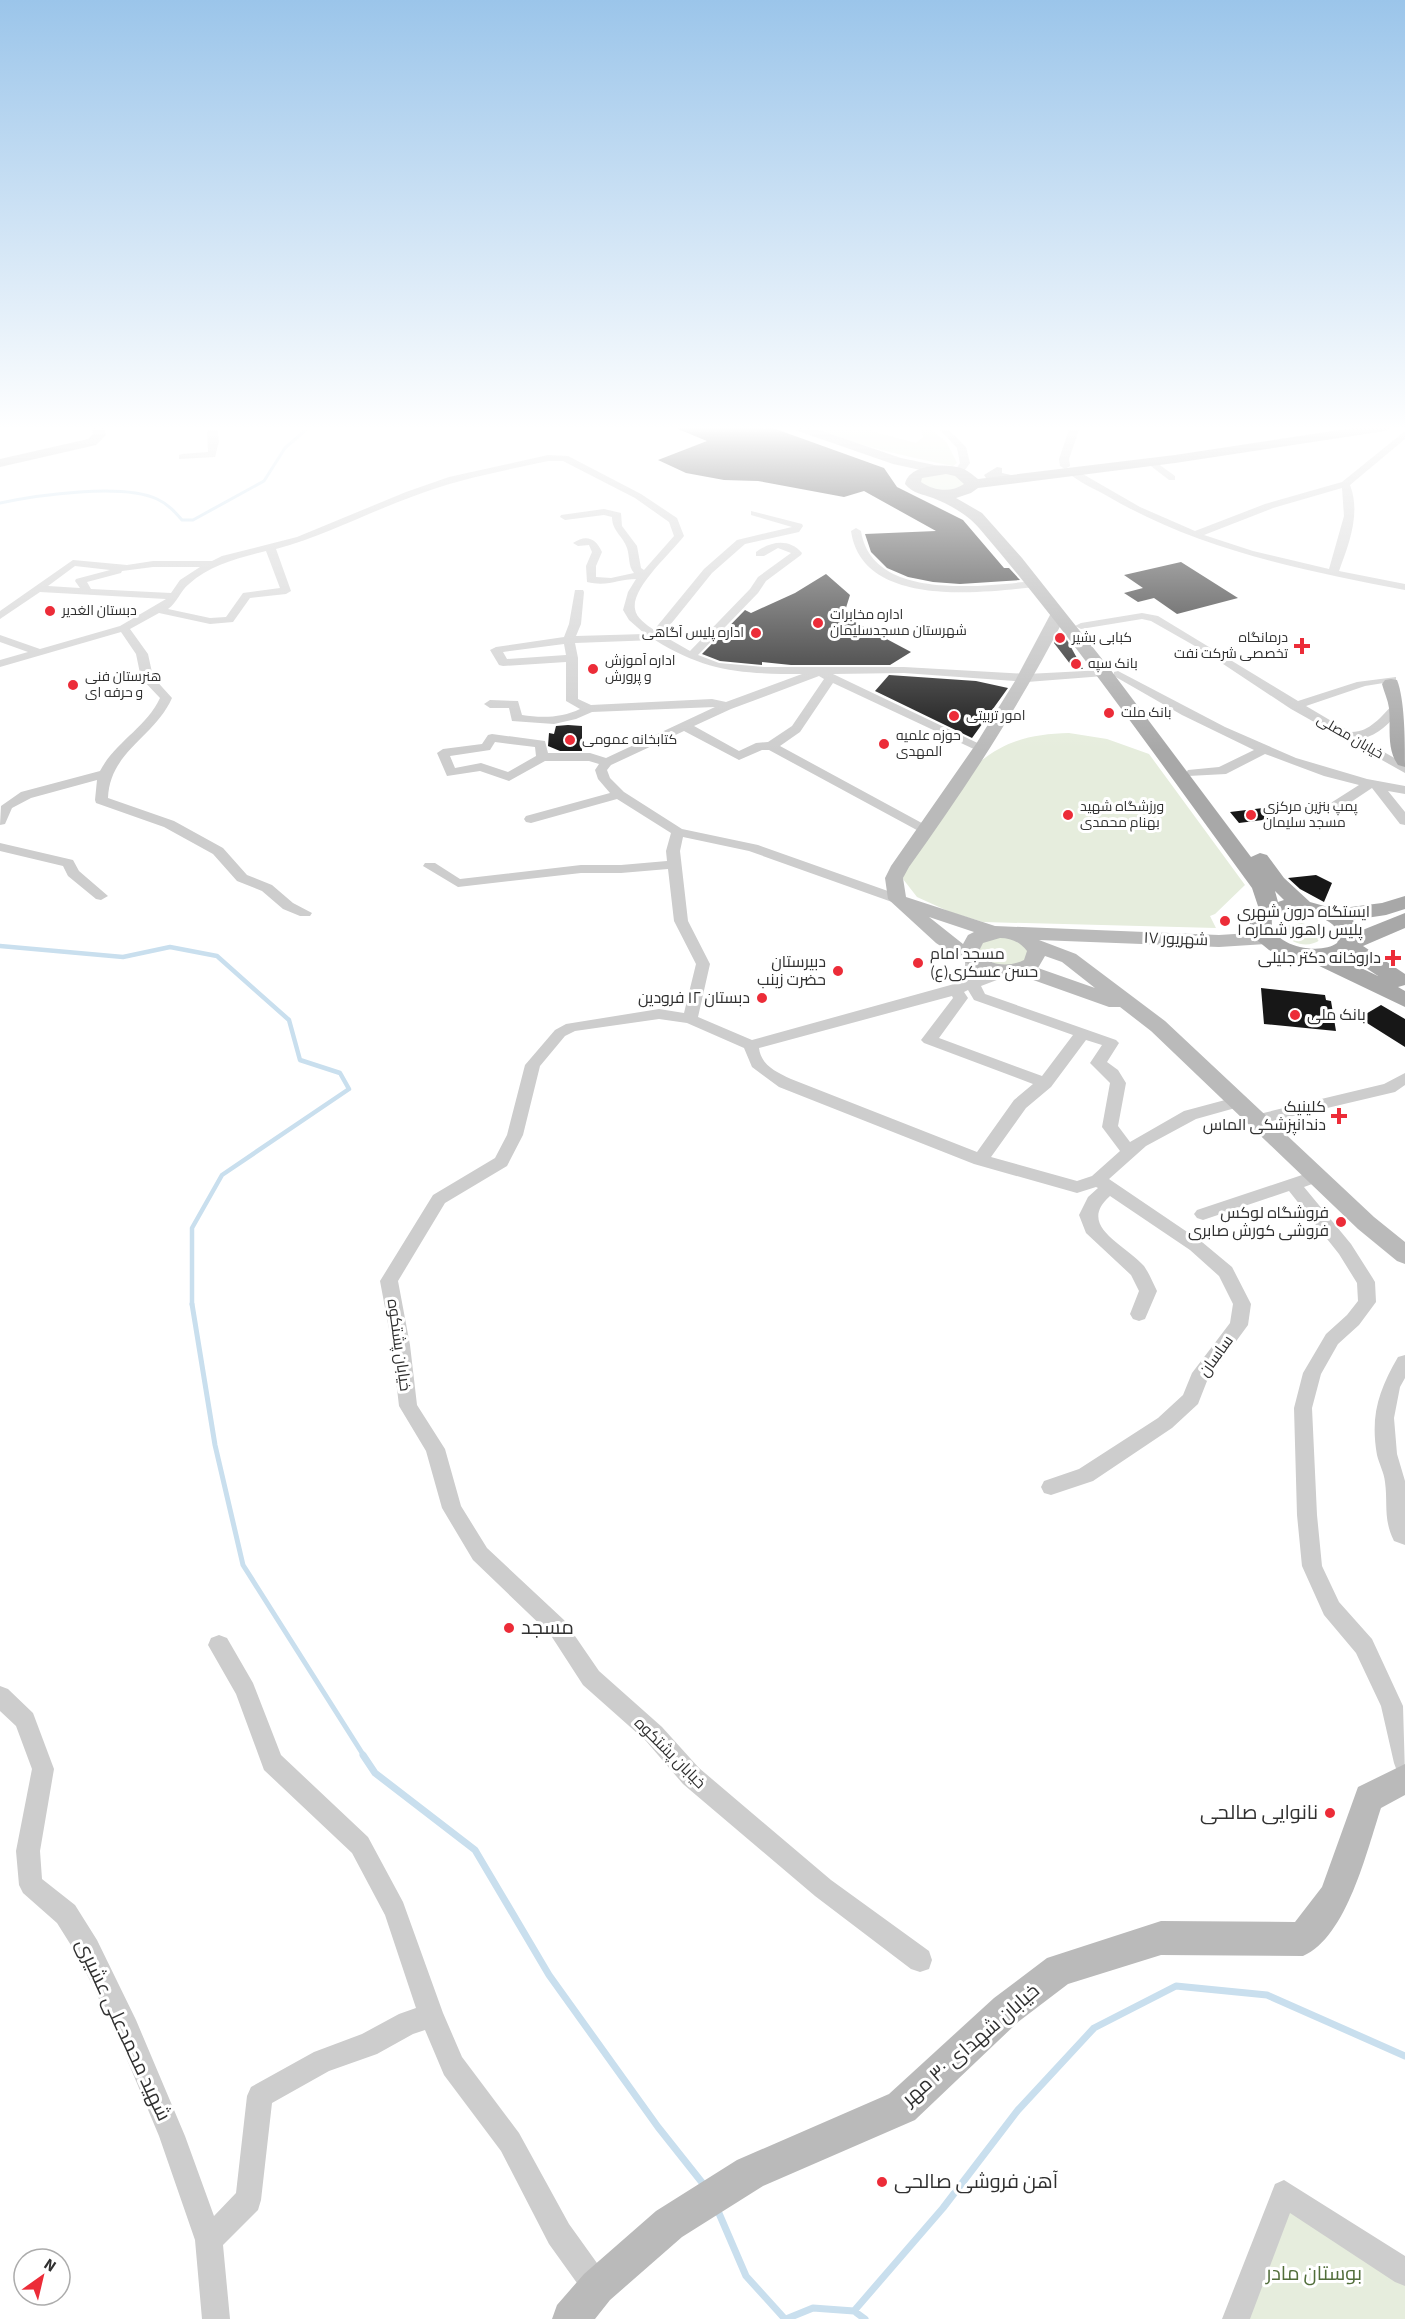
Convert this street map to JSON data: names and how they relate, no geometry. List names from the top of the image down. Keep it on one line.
{"streets":{"main road":["۱۷ شهریور","خیابان شهدای ۳۰ مهر"],"street":["خیابان مصلی","خیابان پشتکوه","ساسان","شهید محمدعلی عشیری"]},"parks":["بوستان مادر"],"places":{"other":["دبستان الغدیر","اداره مخابرات شهرستان مسجدسلیمان","اداره پلیس آگاهی","کبابی بشیر","بانک سپه","اداره آموزش و پرورش","هنرستان فنی و حرفه ای","بانک ملت","امور تربیتی","کتابخانه عمومی","حوزه علمیه المهدی","ورزشگاه شهید بهنام محمدی","پمپ بنزین مرکزی مسجد سلیمان","ایستگاه درون شهری پلیس راهور شماره ۱","مسجد امام حسن عسکری(ع)","دبیرستان حضرت زینب","دبستان ۱۲ فرودین","بانک ملی","فروشگاه لوکس فروشی کورش صابری","مسجد","نانوایی صالحی","آهن فروشی صالحی"],"health":["درمانگاه تخصصی شرکت نفت","داروخانه دکتر جلیلی","کلینیک دندانپزشکی الماس"]},"north":"top right"}
